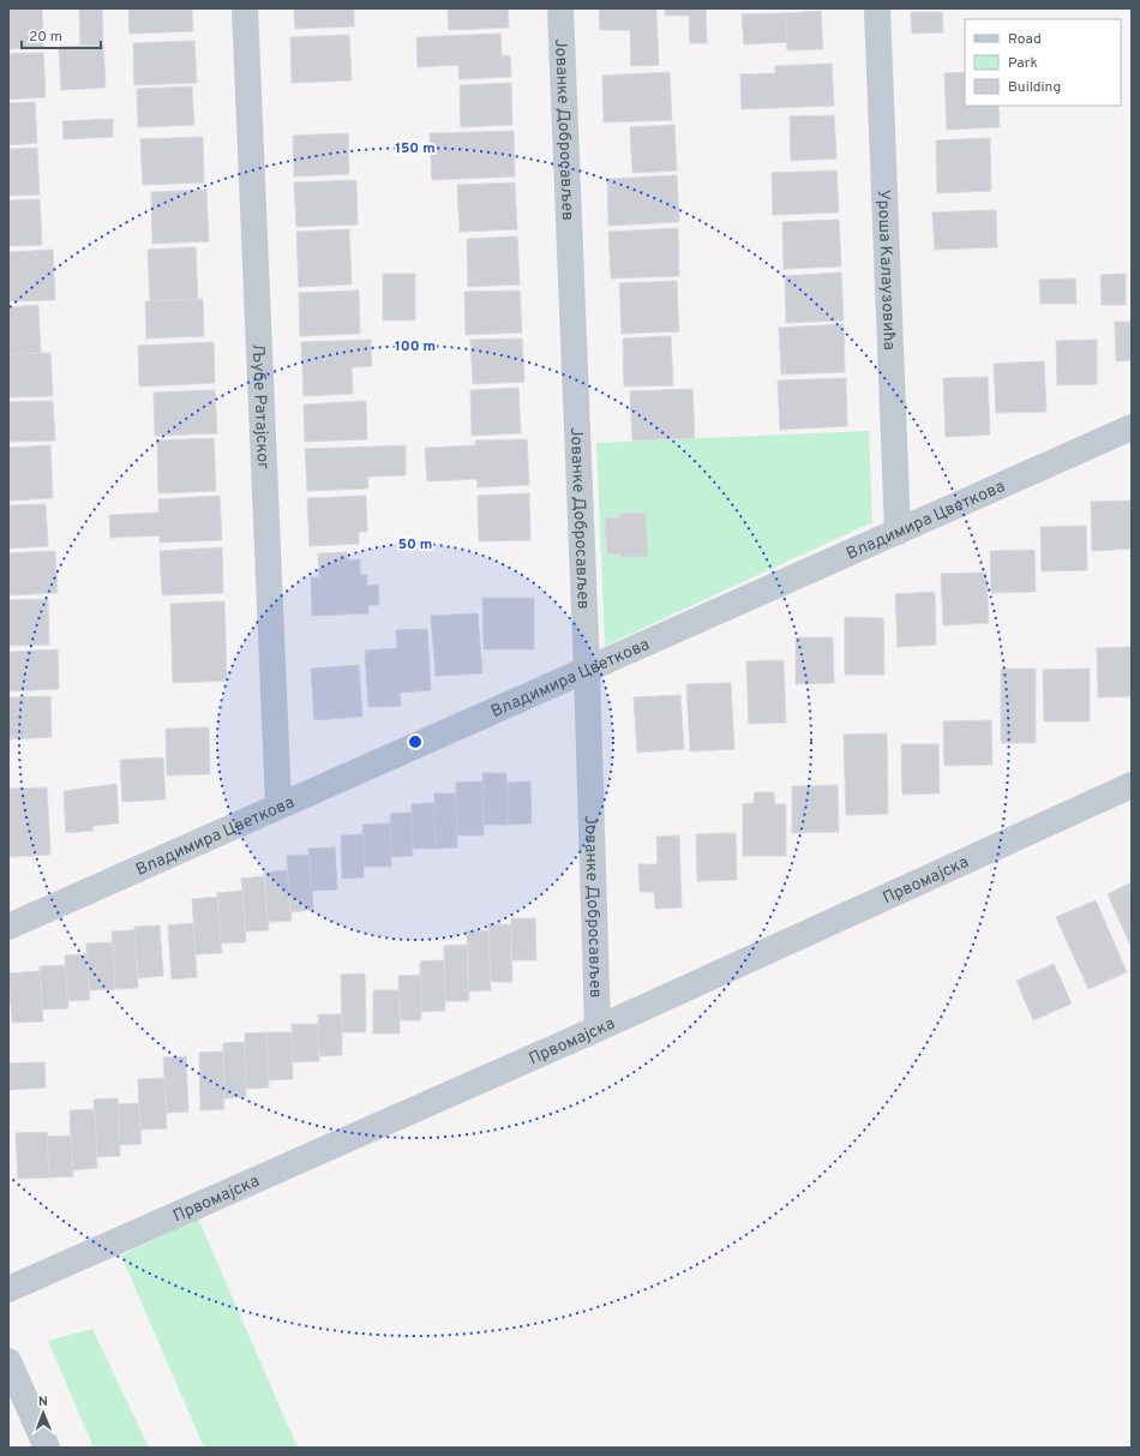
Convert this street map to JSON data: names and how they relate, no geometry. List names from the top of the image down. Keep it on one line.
{"streets":{"street":["Јованке Добросављев","Уроша Калаузовића","Љубе Ратајског","Владимира Цветкова","Првомајска"]},"crossings":[["Јованке Добросављев","Владимира Цветкова"],["Јованке Добросављев","Првомајска"],["Уроша Калаузовића","Владимира Цветкова"],["Љубе Ратајског","Владимира Цветкова"]],"legend":["Road","Park","Building"],"scale_bar":"20 m","north":"top","rings":["150 m","100 m","50 m"]}
